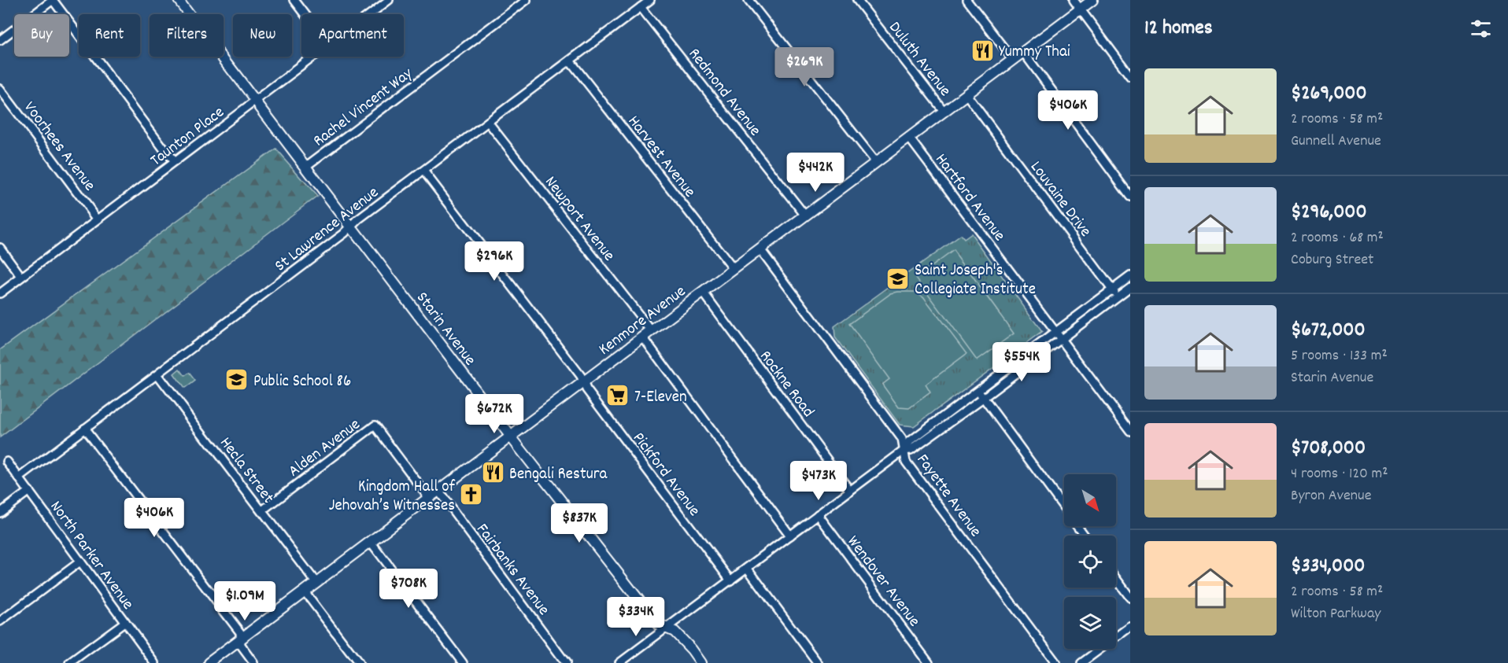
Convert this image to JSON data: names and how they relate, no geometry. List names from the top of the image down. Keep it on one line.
{"streets":{"main road":["Kenmore Avenue","Starin Avenue"],"street":["Duluth Avenue","Redmond Avenue","Rachel Vincent Way","Taunton Place","Voorhees Avenue","Harvest Avenue","Hartford Avenue","Louvaine Drive","Newport Avenue","St Lawrence Avenue","Rockne Road","Alden Avenue","Hecla Street","Pickford Avenue","Fayette Avenue","North Parker Avenue","Fairbanks Avenue","Wendover Avenue"]},"crossings":[["Duluth Avenue","Kenmore Avenue"],["Redmond Avenue","St Lawrence Avenue"],["Redmond Avenue","Kenmore Avenue"],["Rachel Vincent Way","Starin Avenue"],["Taunton Place","Voorhees Avenue"],["Taunton Place","Starin Avenue"],["Harvest Avenue","St Lawrence Avenue"],["Harvest Avenue","Kenmore Avenue"],["Hartford Avenue","Kenmore Avenue"],["Louvaine Drive","Kenmore Avenue"],["Newport Avenue","St Lawrence Avenue"],["Newport Avenue","Kenmore Avenue"],["St Lawrence Avenue","Starin Avenue"],["St Lawrence Avenue","Hecla Street"],["St Lawrence Avenue","Pickford Avenue"],["St Lawrence Avenue","North Parker Avenue"],["Kenmore Avenue","Starin Avenue"],["Kenmore Avenue","Rockne Road"],["Kenmore Avenue","Alden Avenue"],["Kenmore Avenue","Hecla Street"],["Kenmore Avenue","Pickford Avenue"],["Kenmore Avenue","Fayette Avenue"],["Kenmore Avenue","Fairbanks Avenue"],["Alden Avenue","Hecla Street"]],"places":{"restaurant":["Yummy Thai","Bengali Restura"],"school or university":["Saint Joseph's Collegiate Institute","Public School 86"],"supermarket":["7-Eleven"],"church":["Kingdom Hall of Jehovah’s Witnesses"]},"north":"bottom right","page":{"heading":"12 homes","chip":["Buy","Rent","Filters","New","Apartment"],"price":["$269K","$406K","$442K","$296K","$554K","$672K","$473K","$406K","$837K","$708K","$1.09M","$334K"],"list":[{"name":"$269,000","note":"2 rooms · 58 m² · Gunnell Avenue"},{"name":"$296,000","note":"2 rooms · 68 m² · Coburg Street"},{"name":"$672,000","note":"5 rooms · 133 m² · Starin Avenue"},{"name":"$708,000","note":"4 rooms · 120 m² · Byron Avenue"},{"name":"$334,000","note":"2 rooms · 58 m² · Wilton Parkway"}]}}
